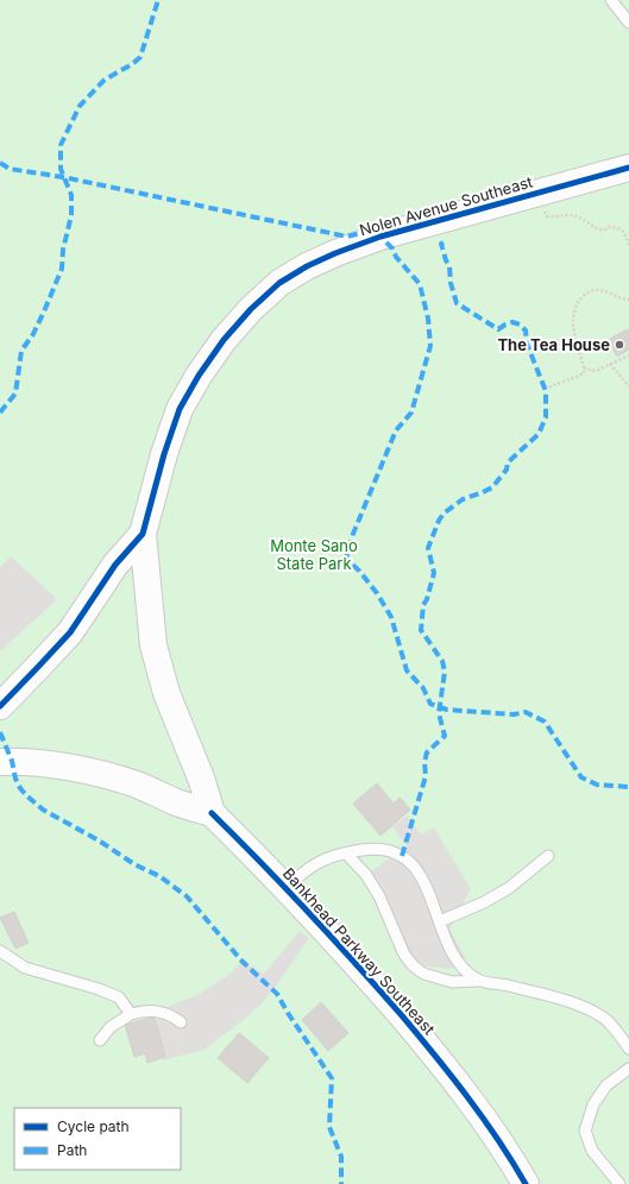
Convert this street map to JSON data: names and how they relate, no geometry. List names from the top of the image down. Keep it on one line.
{"streets":{"street":["Nolen Avenue Southeast","Bankhead Parkway Southeast"]},"crossings":[["Nolen Avenue Southeast","Bankhead Parkway Southeast"]],"parks":["Monte Sano State Park"],"places":["The Tea House"],"legend":["Cycle path","Path"]}
